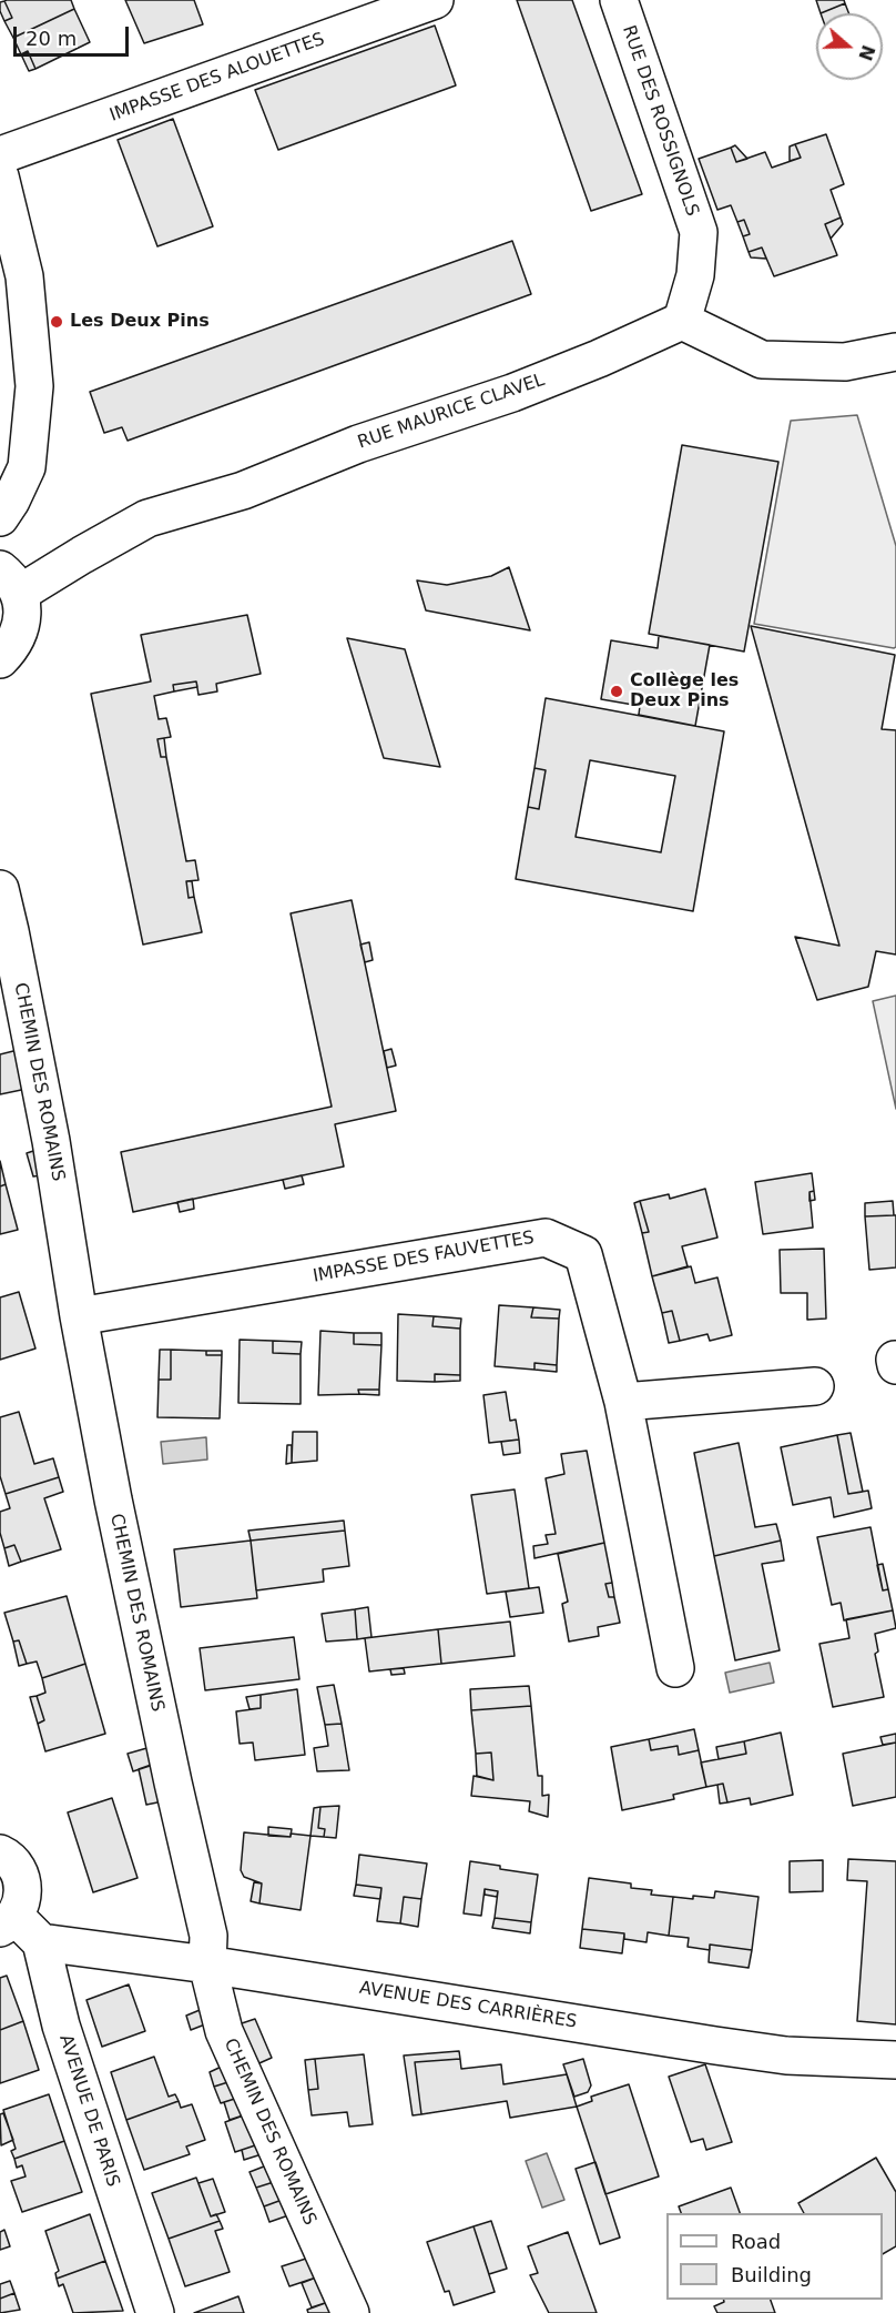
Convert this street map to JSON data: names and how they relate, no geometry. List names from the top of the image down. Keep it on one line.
{"streets":{"street":["IMPASSE DES ALOUETTES","RUE DES ROSSIGNOLS","RUE MAURICE CLAVEL","CHEMIN DES ROMAINS","IMPASSE DES FAUVETTES","AVENUE DES CARRIÈRES","AVENUE DE PARIS"]},"crossings":[["RUE DES ROSSIGNOLS","RUE MAURICE CLAVEL"],["CHEMIN DES ROMAINS","IMPASSE DES FAUVETTES"],["CHEMIN DES ROMAINS","AVENUE DES CARRIÈRES"],["AVENUE DES CARRIÈRES","AVENUE DE PARIS"]],"places":["Les Deux Pins","Collège les Deux Pins"],"legend":["Road","Building"],"scale_bar":"20 m","north":"right"}
